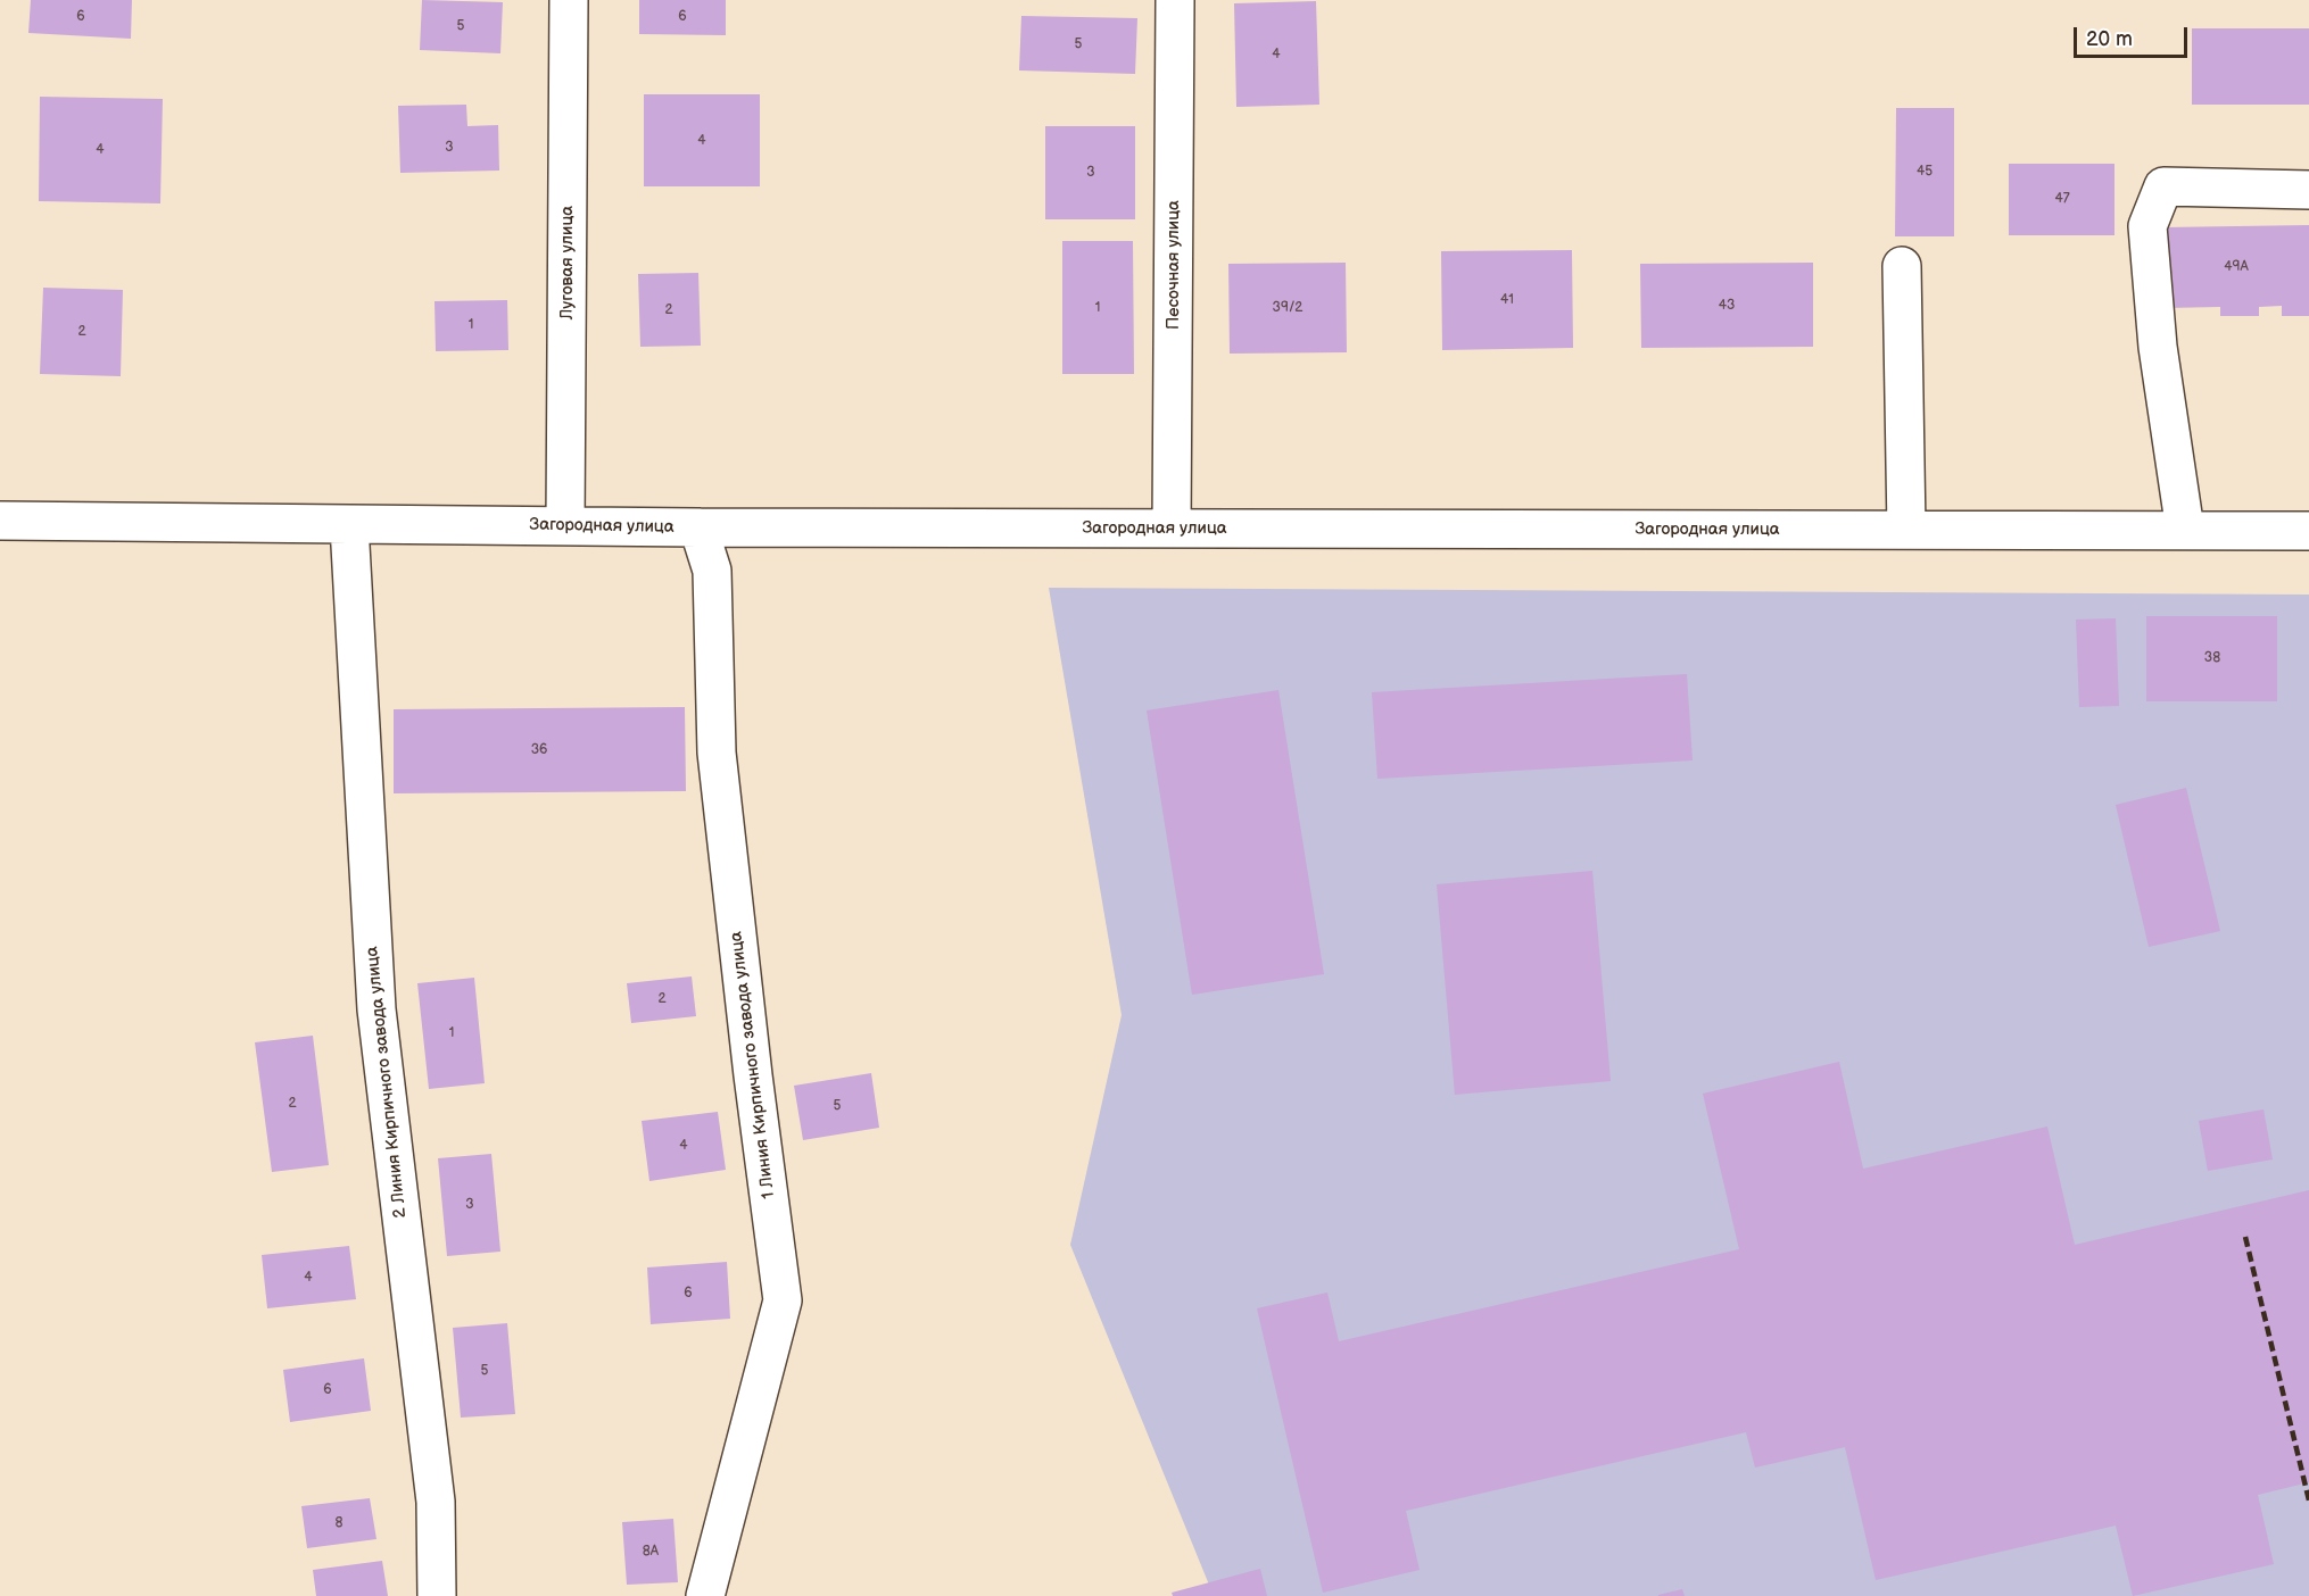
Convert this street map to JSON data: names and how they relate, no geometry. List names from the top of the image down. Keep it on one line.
{"streets":{"street":["Луговая улица","Песочная улица","Загородная улица","1 Линия Кирпичного завода улица","2 Линия Кирпичного завода улица"]},"crossings":[["Луговая улица","Загородная улица"],["Песочная улица","Загородная улица"],["Загородная улица","1 Линия Кирпичного завода улица"],["Загородная улица","2 Линия Кирпичного завода улица"]],"house_numbers":["6","6","5","5","4","4","3","4","45","3","47","49А","41","43","1","39/2","2","1","2","38","36","2","1","2","5","4","3","4","6","5","6","8","8А"],"scale_bar":"20 m"}
